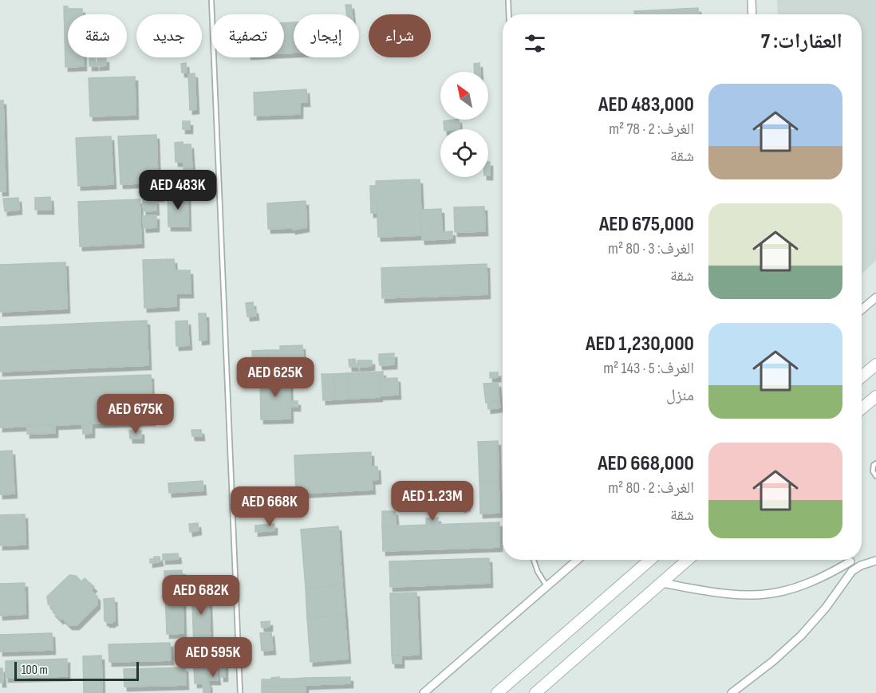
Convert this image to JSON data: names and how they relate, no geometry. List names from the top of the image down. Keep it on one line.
{"scale_bar":"100 m","north":"top left","page":{"chip":["شراء","إيجار","تصفية","جديد","شقة"],"heading":"العقارات: 7","list":[{"name":"AED 483,000","note":"الغرف: 2 · 78 m² · شقة"},{"name":"AED 675,000","note":"الغرف: 3 · 80 m² · شقة"},{"name":"AED 1,230,000","note":"الغرف: 5 · 143 m² · منزل"},{"name":"AED 668,000","note":"الغرف: 2 · 80 m² · شقة"}],"price":["AED 483K","AED 625K","AED 675K","AED 1.23M","AED 668K","AED 682K","AED 595K"],"scale":"100 m"}}
